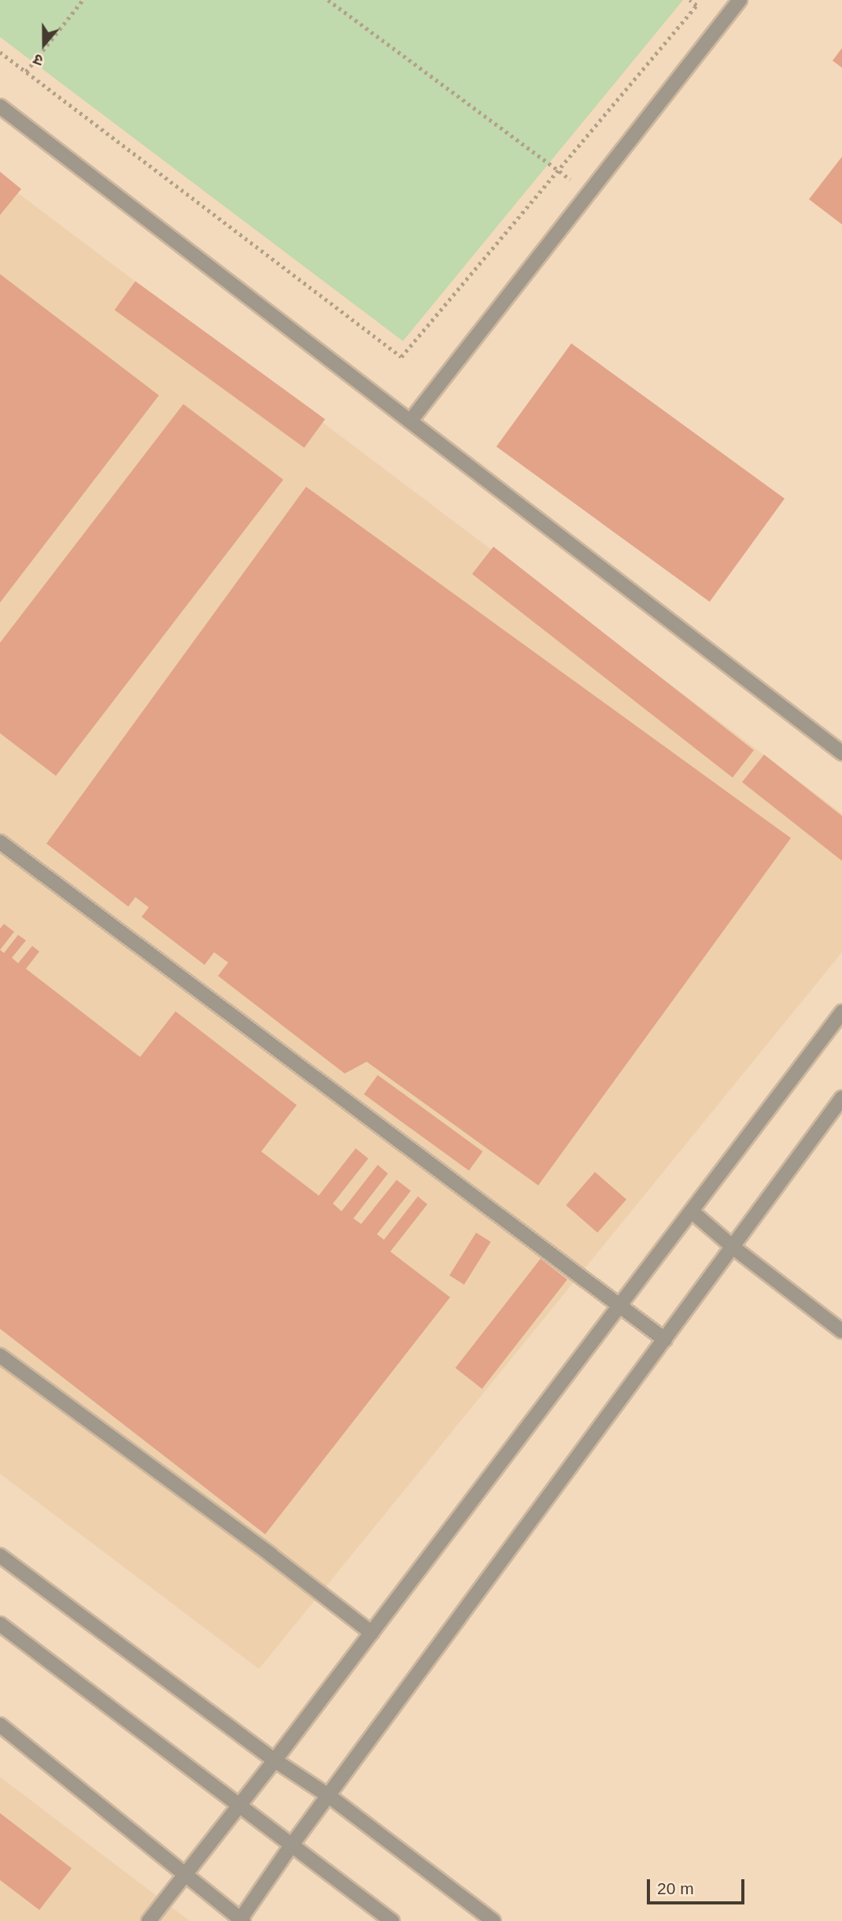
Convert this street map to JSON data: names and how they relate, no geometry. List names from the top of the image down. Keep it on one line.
{"scale_bar":"20 m","north":"bottom"}
